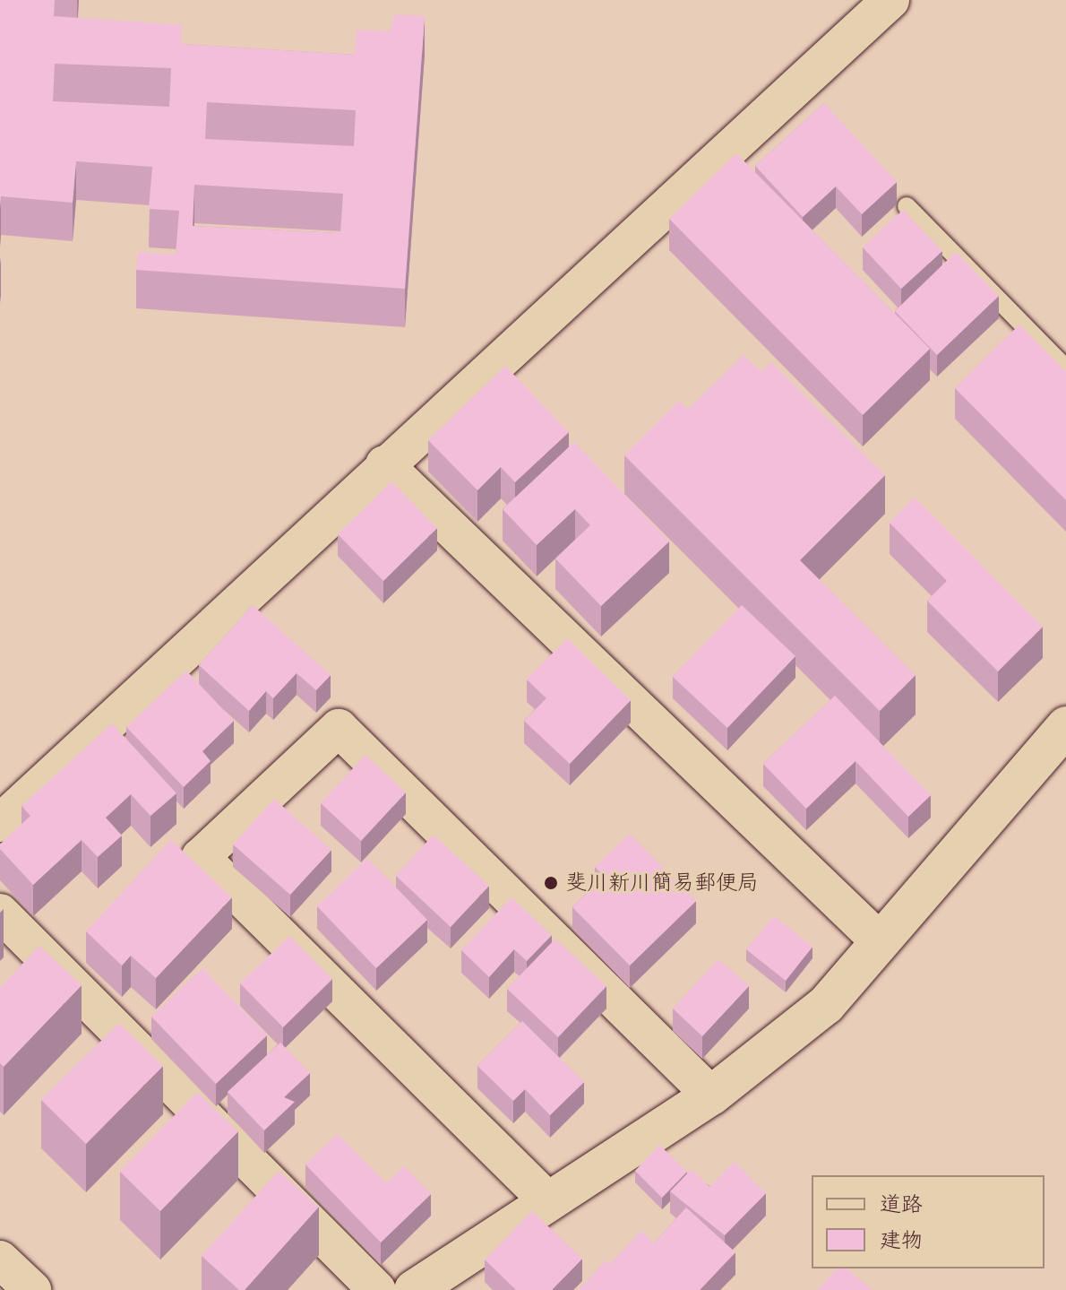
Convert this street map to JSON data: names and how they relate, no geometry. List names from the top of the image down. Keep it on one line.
{"places":["斐川新川簡易郵便局"],"legend":["道路","建物"]}
